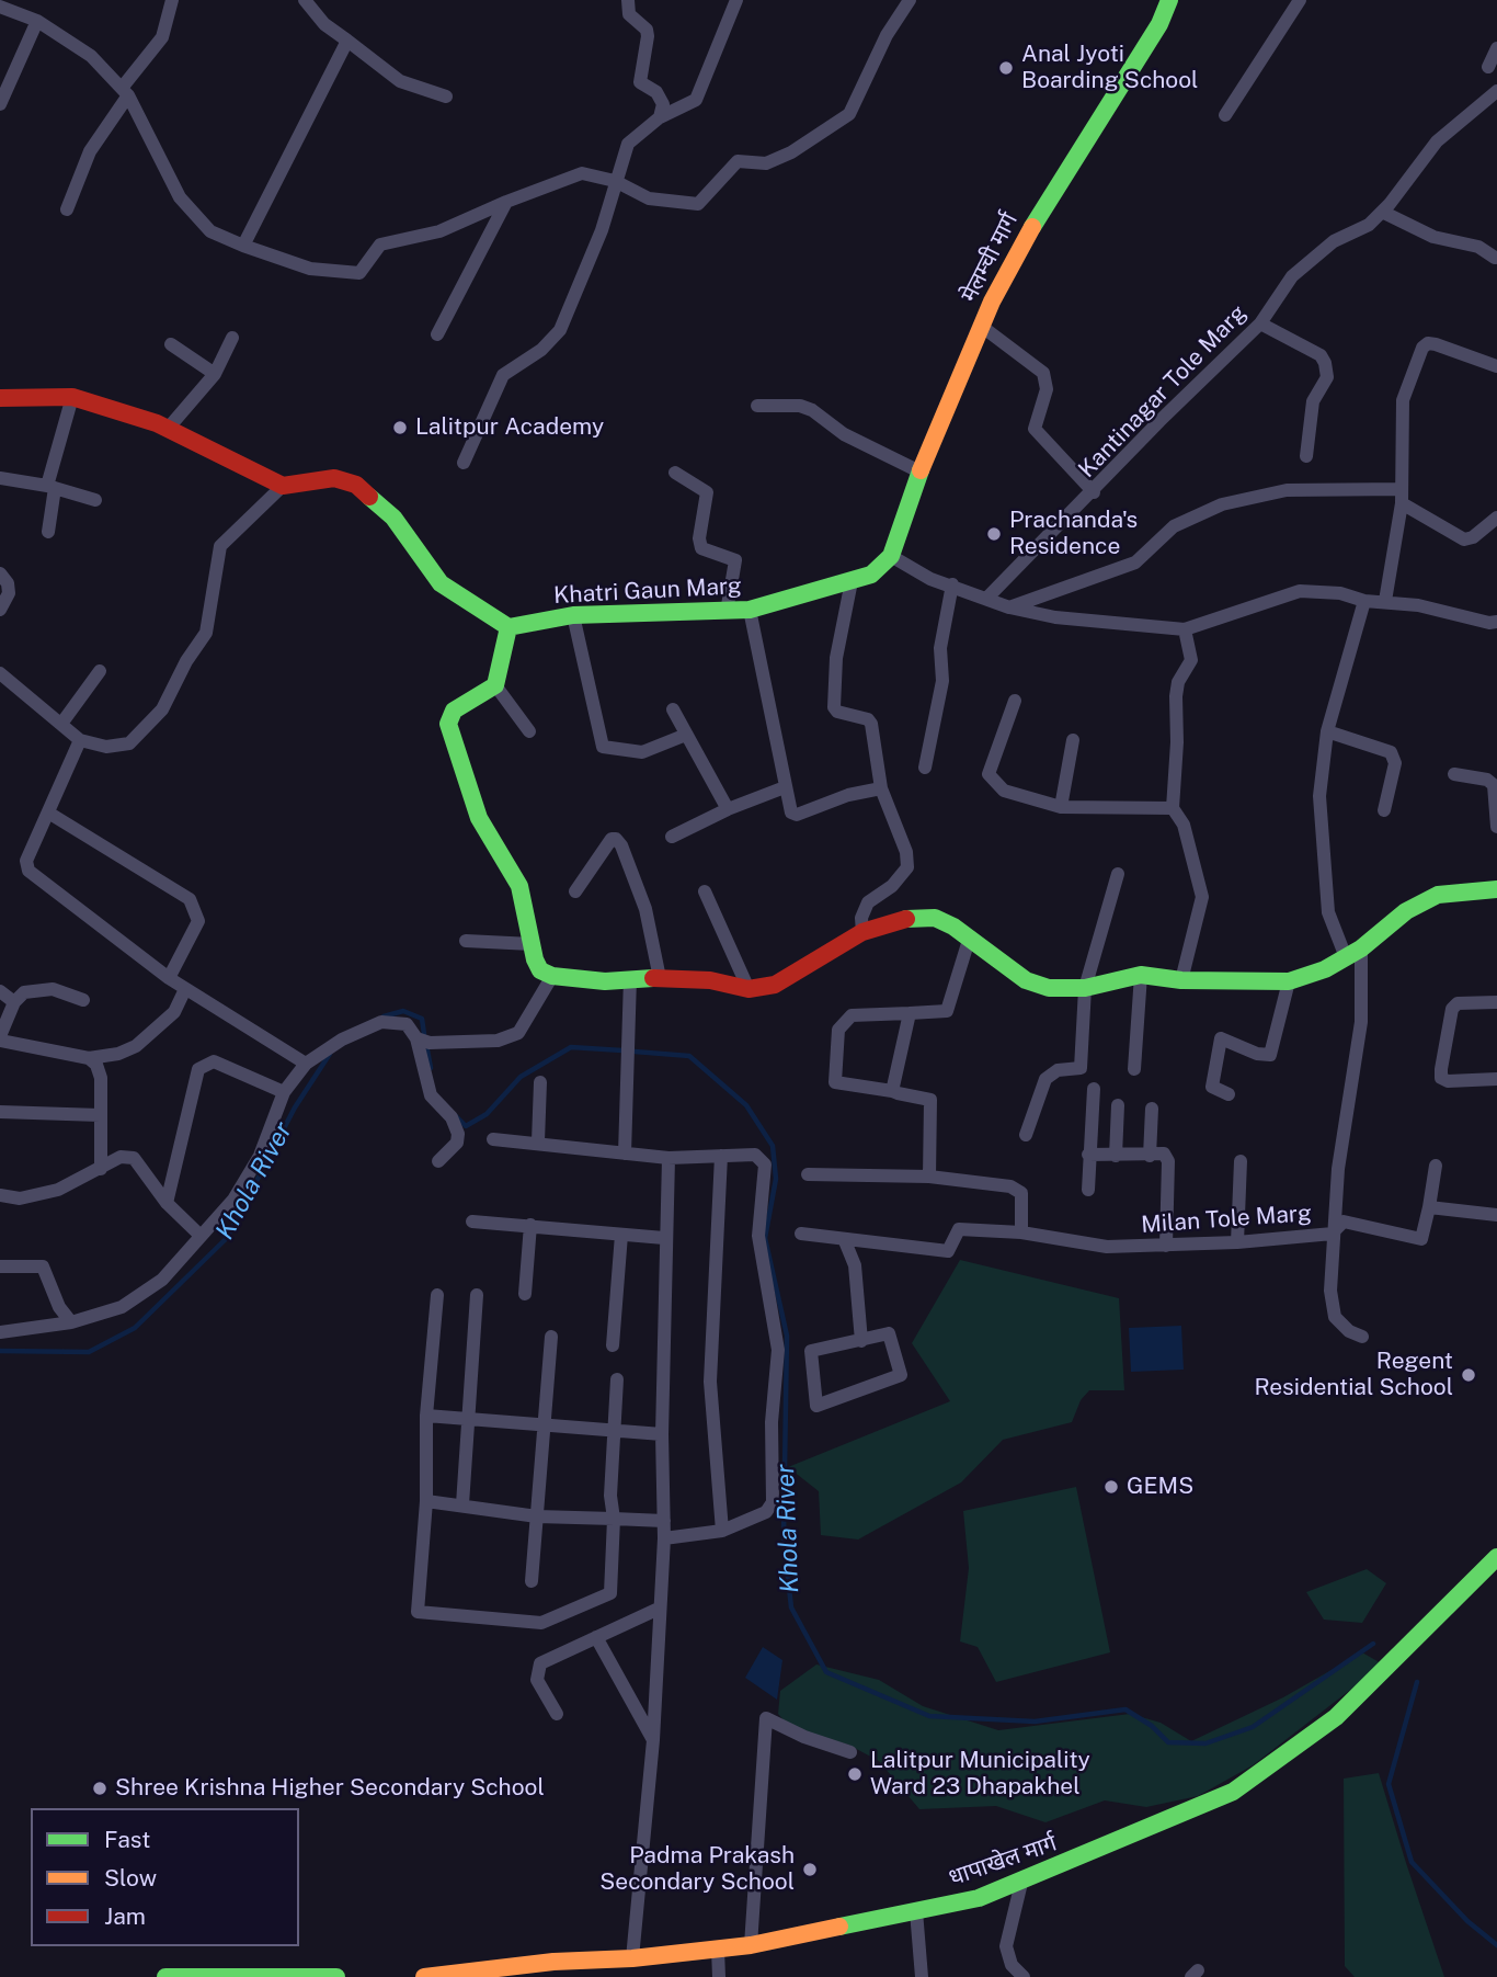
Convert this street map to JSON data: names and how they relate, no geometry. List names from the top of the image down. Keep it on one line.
{"streets":{"main road":["मेलम्ची मार्ग","Khatri Gaun Marg","धापाखेल मार्ग"],"street":["Kantinagar Tole Marg","Milan Tole Marg"]},"crossings":[["मेलम्ची मार्ग","Khatri Gaun Marg"]],"water":["Khola River"],"places":["Anal Jyoti Boarding School","Lalitpur Academy","Prachanda's Residence","Regent Residential School","GEMS","Lalitpur Municipality Ward 23 Dhapakhel","Shree Krishna Higher Secondary School","Padma Prakash Secondary School"],"legend":["Fast","Slow","Jam"]}
